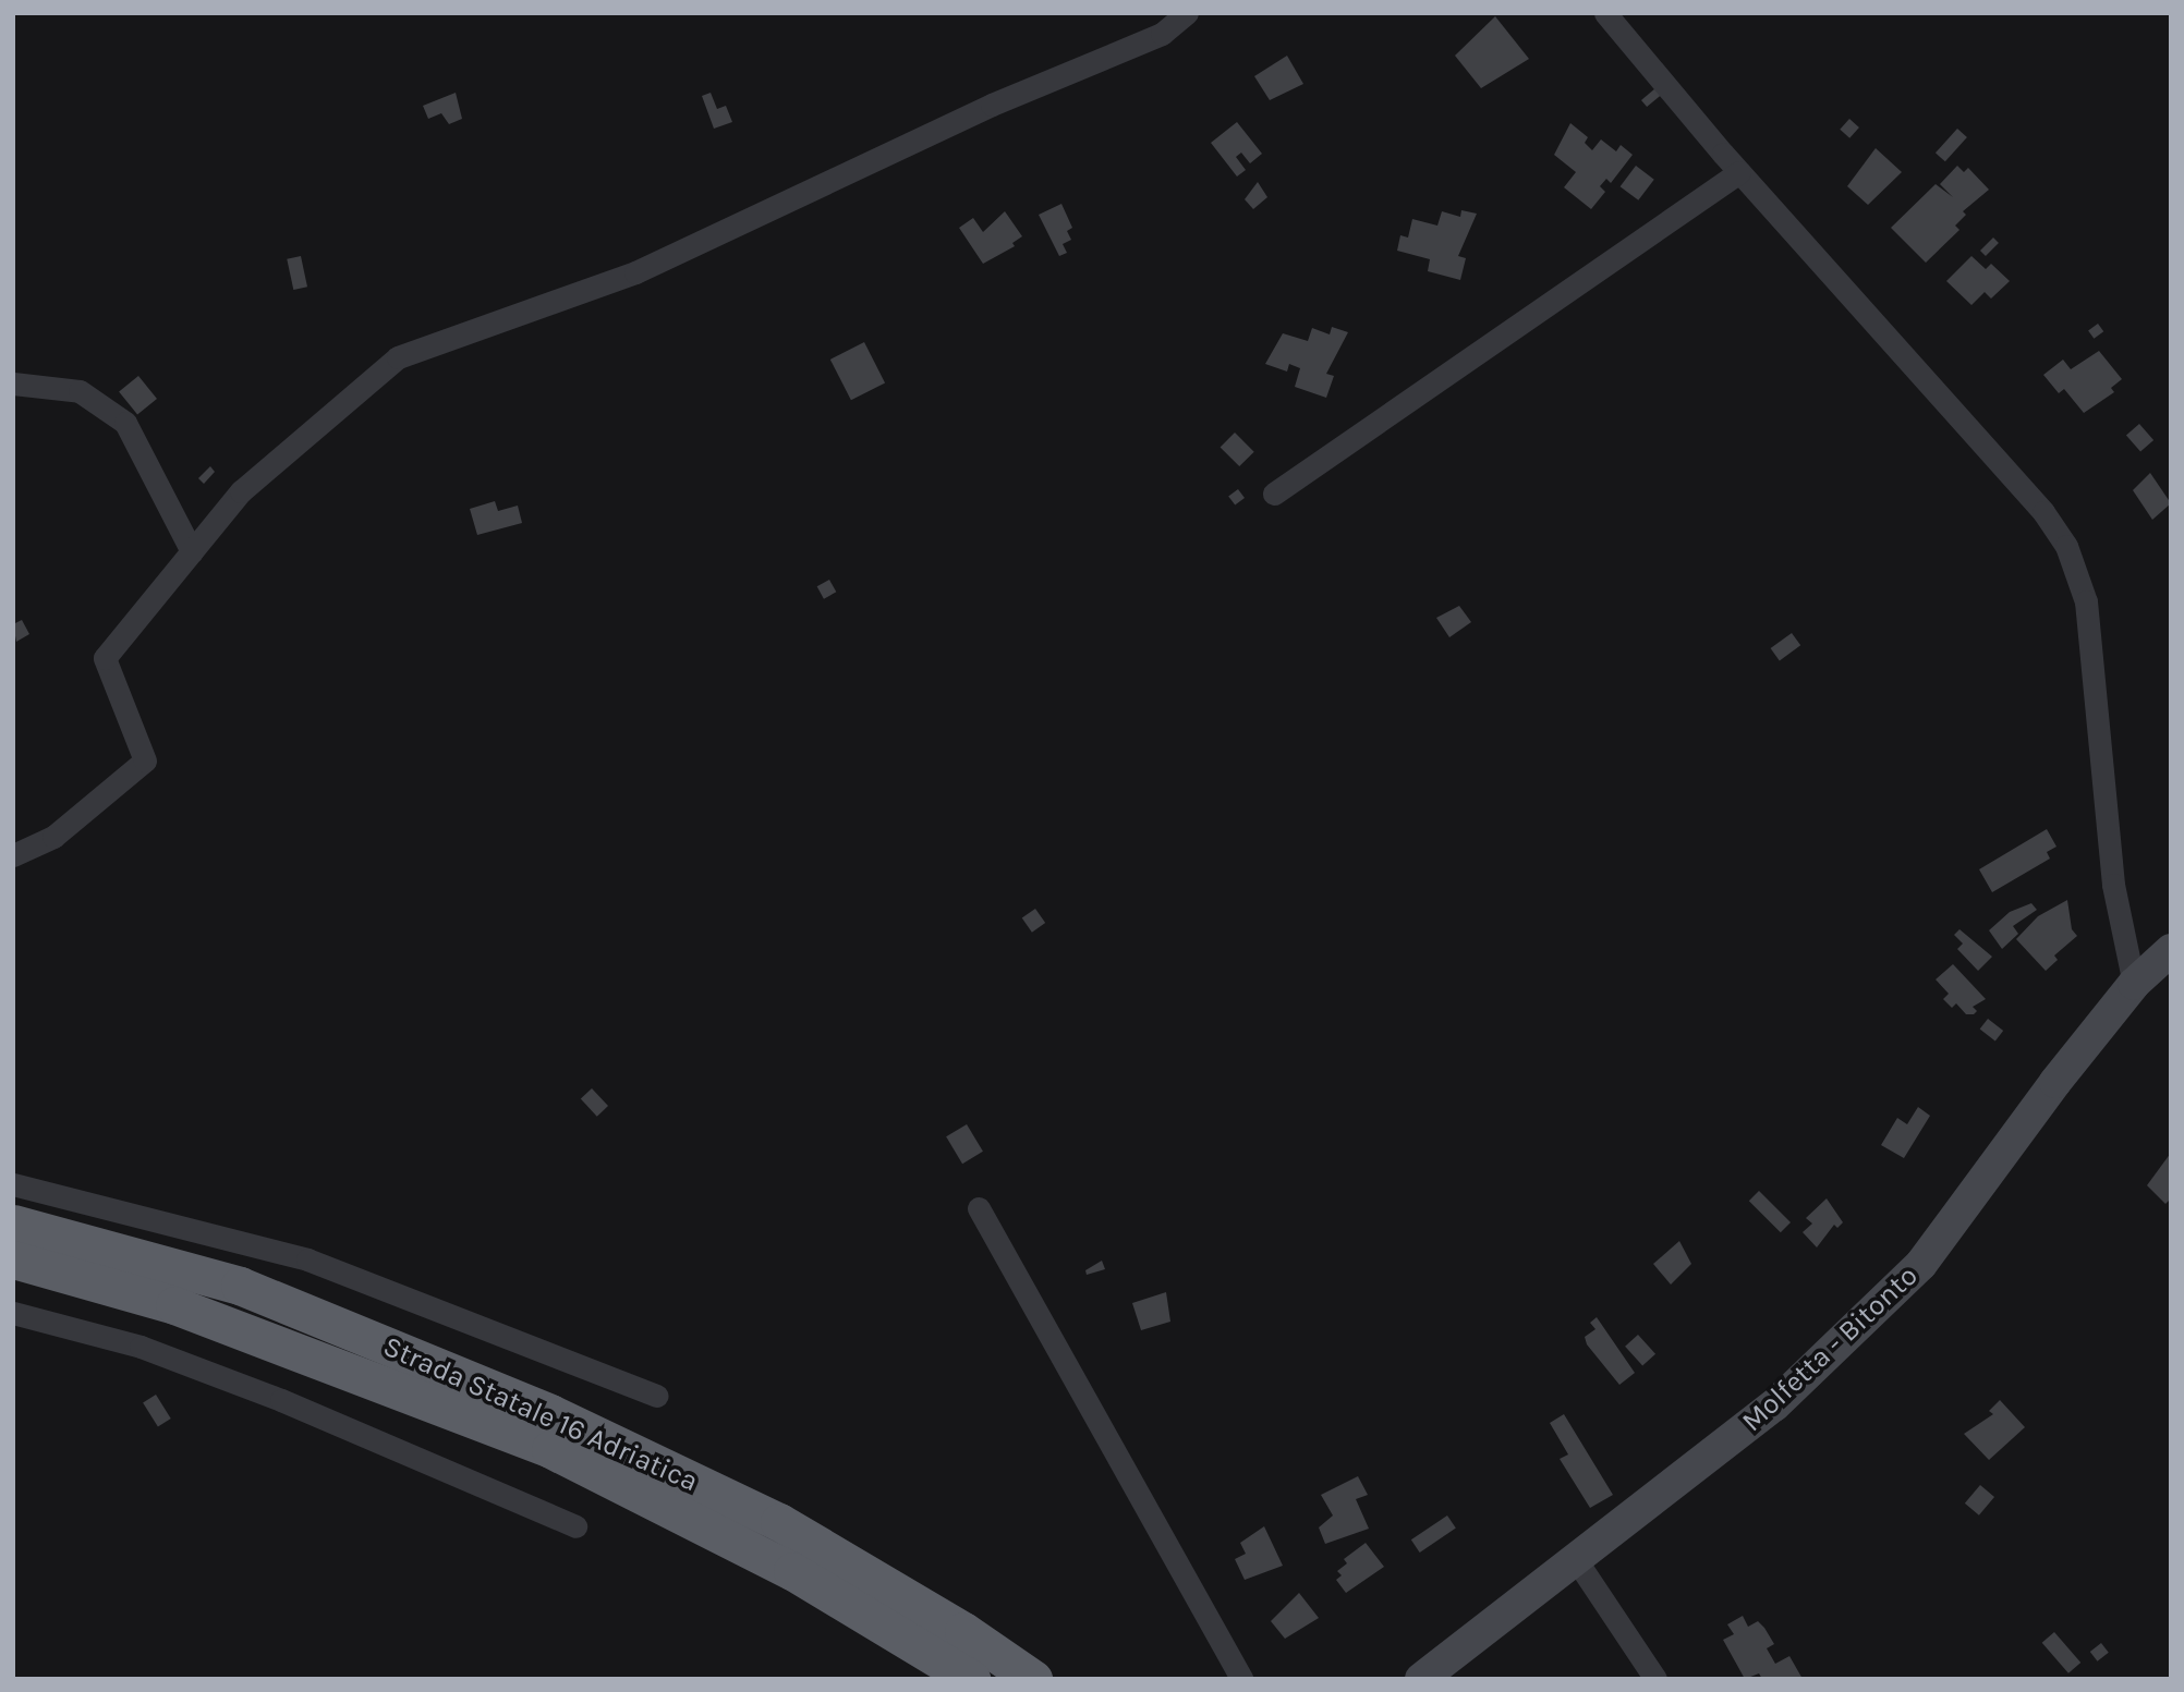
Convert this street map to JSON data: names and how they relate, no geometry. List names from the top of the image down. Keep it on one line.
{"streets":{"highway":["Strada Statale 16 Adriatica"],"main road":["Molfetta - Bitonto"]}}
